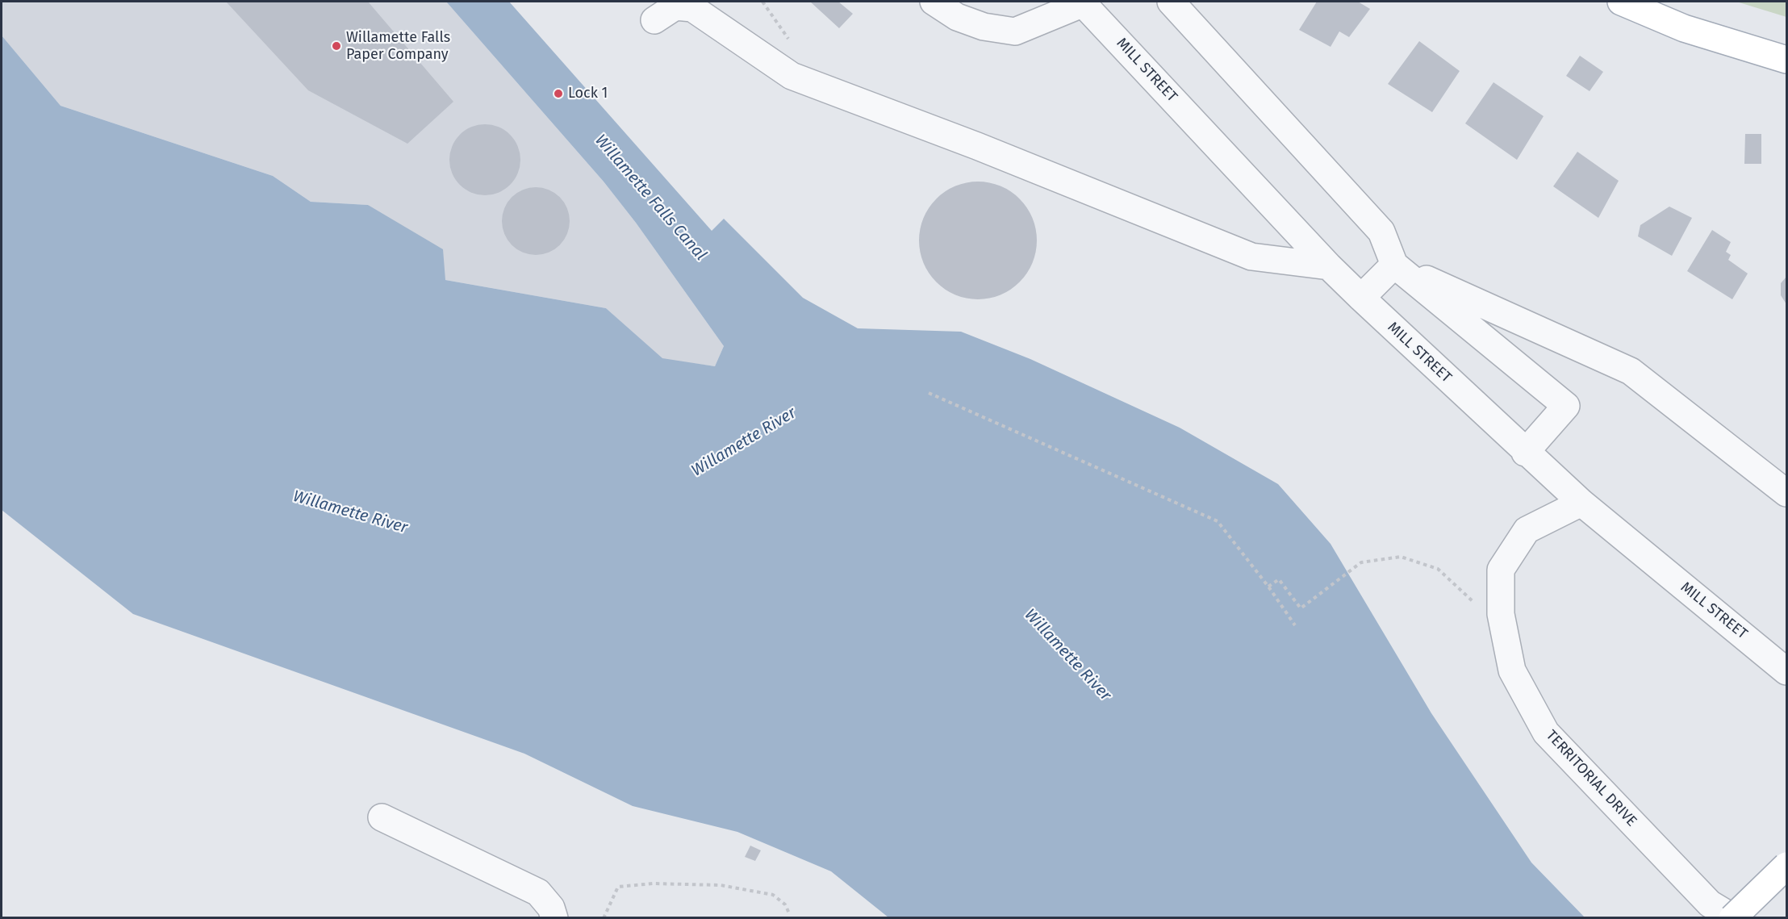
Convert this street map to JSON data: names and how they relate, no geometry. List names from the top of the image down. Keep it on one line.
{"streets":{"street":["MILL STREET","TERRITORIAL DRIVE"]},"crossings":[["MILL STREET","TERRITORIAL DRIVE"]],"water":["Willamette Falls Canal","Willamette River"],"places":["Willamette Falls Paper Company","Lock 1"]}
